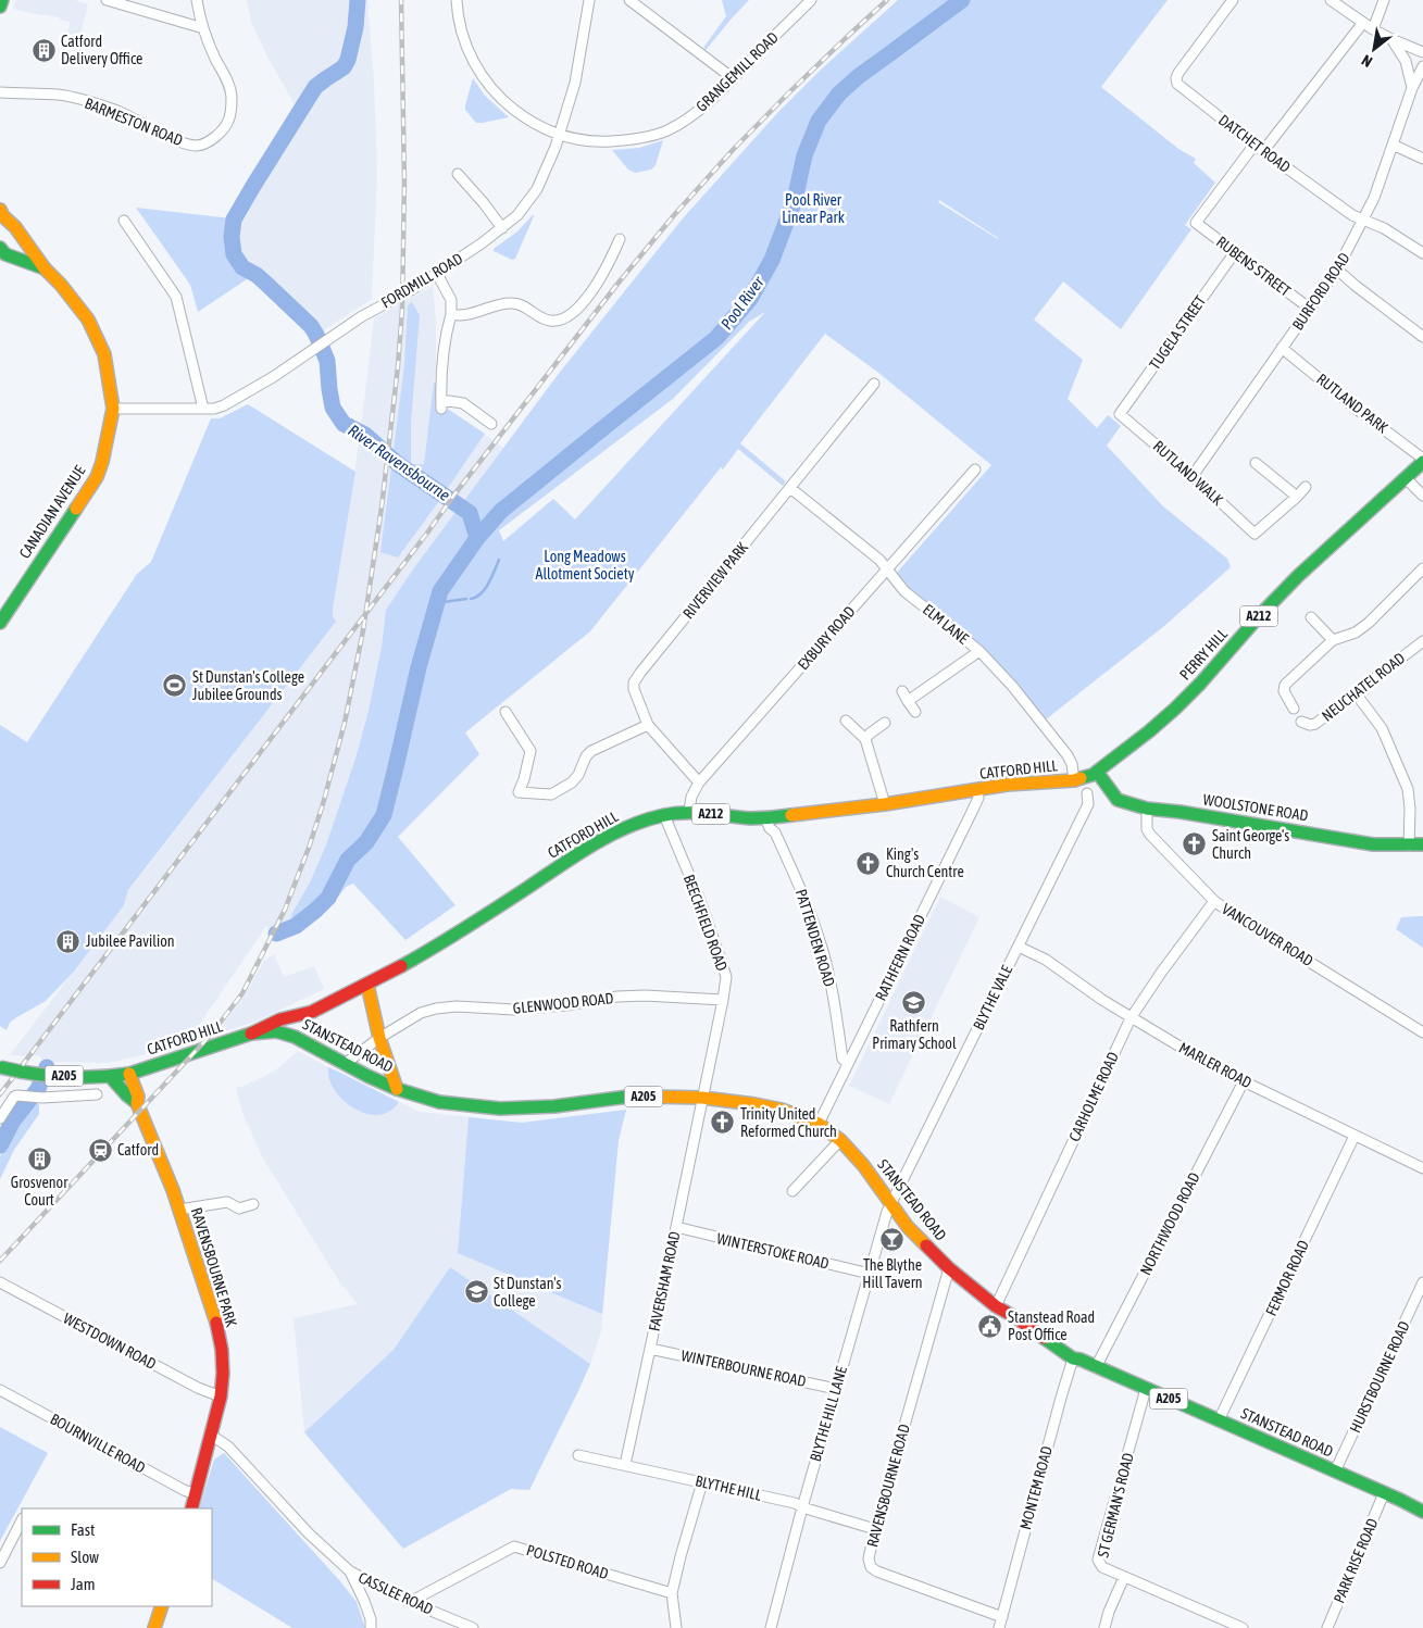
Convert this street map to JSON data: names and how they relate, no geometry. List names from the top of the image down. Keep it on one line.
{"streets":{"main road":["CANADIAN AVENUE","A212","PERRY HILL","CATFORD HILL","WOOLSTONE ROAD","STANSTEAD ROAD","A205","RAVENSBOURNE PARK"],"street":["GRANGEMILL ROAD","BARMESTON ROAD","DATCHET ROAD","RUBENS STREET","FORDMILL ROAD","BURFORD ROAD","TUGELA STREET","RUTLAND PARK","RUTLAND WALK","RIVERVIEW PARK","ELM LANE","EXBURY ROAD","NEUCHATEL ROAD","BEECHFIELD ROAD","VANCOUVER ROAD","PATTENDEN ROAD","RATHFERN ROAD","BLYTHE VALE","GLENWOOD ROAD","MARLER ROAD","CARHOLME ROAD","NORTHWOOD ROAD","WINTERSTOKE ROAD","FERMOR ROAD","FAVERSHAM ROAD","WESTDOWN ROAD","WINTERBOURNE ROAD","HURSTBOURNE ROAD","BLYTHE HILL LANE","BOURNVILLE ROAD","RAVENSBOURNE ROAD","BLYTHE HILL","MONTEM ROAD","ST GERMAN'S ROAD","PARK RISE ROAD","POLSTED ROAD","CASSLEE ROAD"]},"crossings":[["GRANGEMILL ROAD","FORDMILL ROAD"],["DATCHET ROAD","RUBENS STREET"],["DATCHET ROAD","BURFORD ROAD"],["RUBENS STREET","BURFORD ROAD"],["RUBENS STREET","TUGELA STREET"],["FORDMILL ROAD","CANADIAN AVENUE"],["BURFORD ROAD","RUTLAND PARK"],["BURFORD ROAD","RUTLAND WALK"],["TUGELA STREET","RUTLAND WALK"],["RUTLAND PARK","PERRY HILL"],["RIVERVIEW PARK","ELM LANE"],["RIVERVIEW PARK","EXBURY ROAD"],["ELM LANE","EXBURY ROAD"],["ELM LANE","CATFORD HILL"],["EXBURY ROAD","CATFORD HILL"],["PERRY HILL","CATFORD HILL"],["PERRY HILL","WOOLSTONE ROAD"],["CATFORD HILL","WOOLSTONE ROAD"],["CATFORD HILL","BEECHFIELD ROAD"],["CATFORD HILL","PATTENDEN ROAD"],["CATFORD HILL","RATHFERN ROAD"],["CATFORD HILL","STANSTEAD ROAD"],["CATFORD HILL","A205"],["CATFORD HILL","RAVENSBOURNE PARK"],["WOOLSTONE ROAD","VANCOUVER ROAD"],["BEECHFIELD ROAD","GLENWOOD ROAD"],["BEECHFIELD ROAD","STANSTEAD ROAD"],["BEECHFIELD ROAD","FAVERSHAM ROAD"],["VANCOUVER ROAD","CARHOLME ROAD"],["PATTENDEN ROAD","RATHFERN ROAD"],["RATHFERN ROAD","STANSTEAD ROAD"],["BLYTHE VALE","STANSTEAD ROAD"],["BLYTHE VALE","MARLER ROAD"],["BLYTHE VALE","BLYTHE HILL LANE"],["GLENWOOD ROAD","STANSTEAD ROAD"],["STANSTEAD ROAD","CARHOLME ROAD"],["STANSTEAD ROAD","NORTHWOOD ROAD"],["STANSTEAD ROAD","FERMOR ROAD"],["STANSTEAD ROAD","FAVERSHAM ROAD"],["STANSTEAD ROAD","HURSTBOURNE ROAD"],["STANSTEAD ROAD","BLYTHE HILL LANE"],["STANSTEAD ROAD","RAVENSBOURNE ROAD"],["STANSTEAD ROAD","MONTEM ROAD"],["STANSTEAD ROAD","ST GERMAN'S ROAD"],["STANSTEAD ROAD","PARK RISE ROAD"],["MARLER ROAD","CARHOLME ROAD"],["MARLER ROAD","NORTHWOOD ROAD"],["MARLER ROAD","FERMOR ROAD"],["A205","RAVENSBOURNE PARK"],["WINTERSTOKE ROAD","FAVERSHAM ROAD"],["WINTERSTOKE ROAD","BLYTHE HILL LANE"],["RAVENSBOURNE PARK","WESTDOWN ROAD"],["RAVENSBOURNE PARK","BOURNVILLE ROAD"],["FAVERSHAM ROAD","WINTERBOURNE ROAD"],["FAVERSHAM ROAD","BLYTHE HILL"],["WINTERBOURNE ROAD","BLYTHE HILL LANE"],["BLYTHE HILL LANE","BLYTHE HILL"],["RAVENSBOURNE ROAD","BLYTHE HILL"],["RAVENSBOURNE ROAD","MONTEM ROAD"],["POLSTED ROAD","CASSLEE ROAD"]],"water":["Pool River","River Ravensbourne"],"parks":["Pool River Linear Park","Long Meadows Allotment Society"],"places":{"building":["Catford Delivery Office","Jubilee Pavilion","Grosvenor Court"],"sports":["St Dunstan's College Jubilee Grounds"],"church":["Saint George's Church","King's Church Centre","Trinity United Reformed Church"],"school or university":["Rathfern Primary School","St Dunstan's College"],"station":["Catford"],"bar":["The Blythe Hill Tavern"],"public building":["Stanstead Road Post Office"]},"legend":["Fast","Slow","Jam"],"north":"bottom left"}
